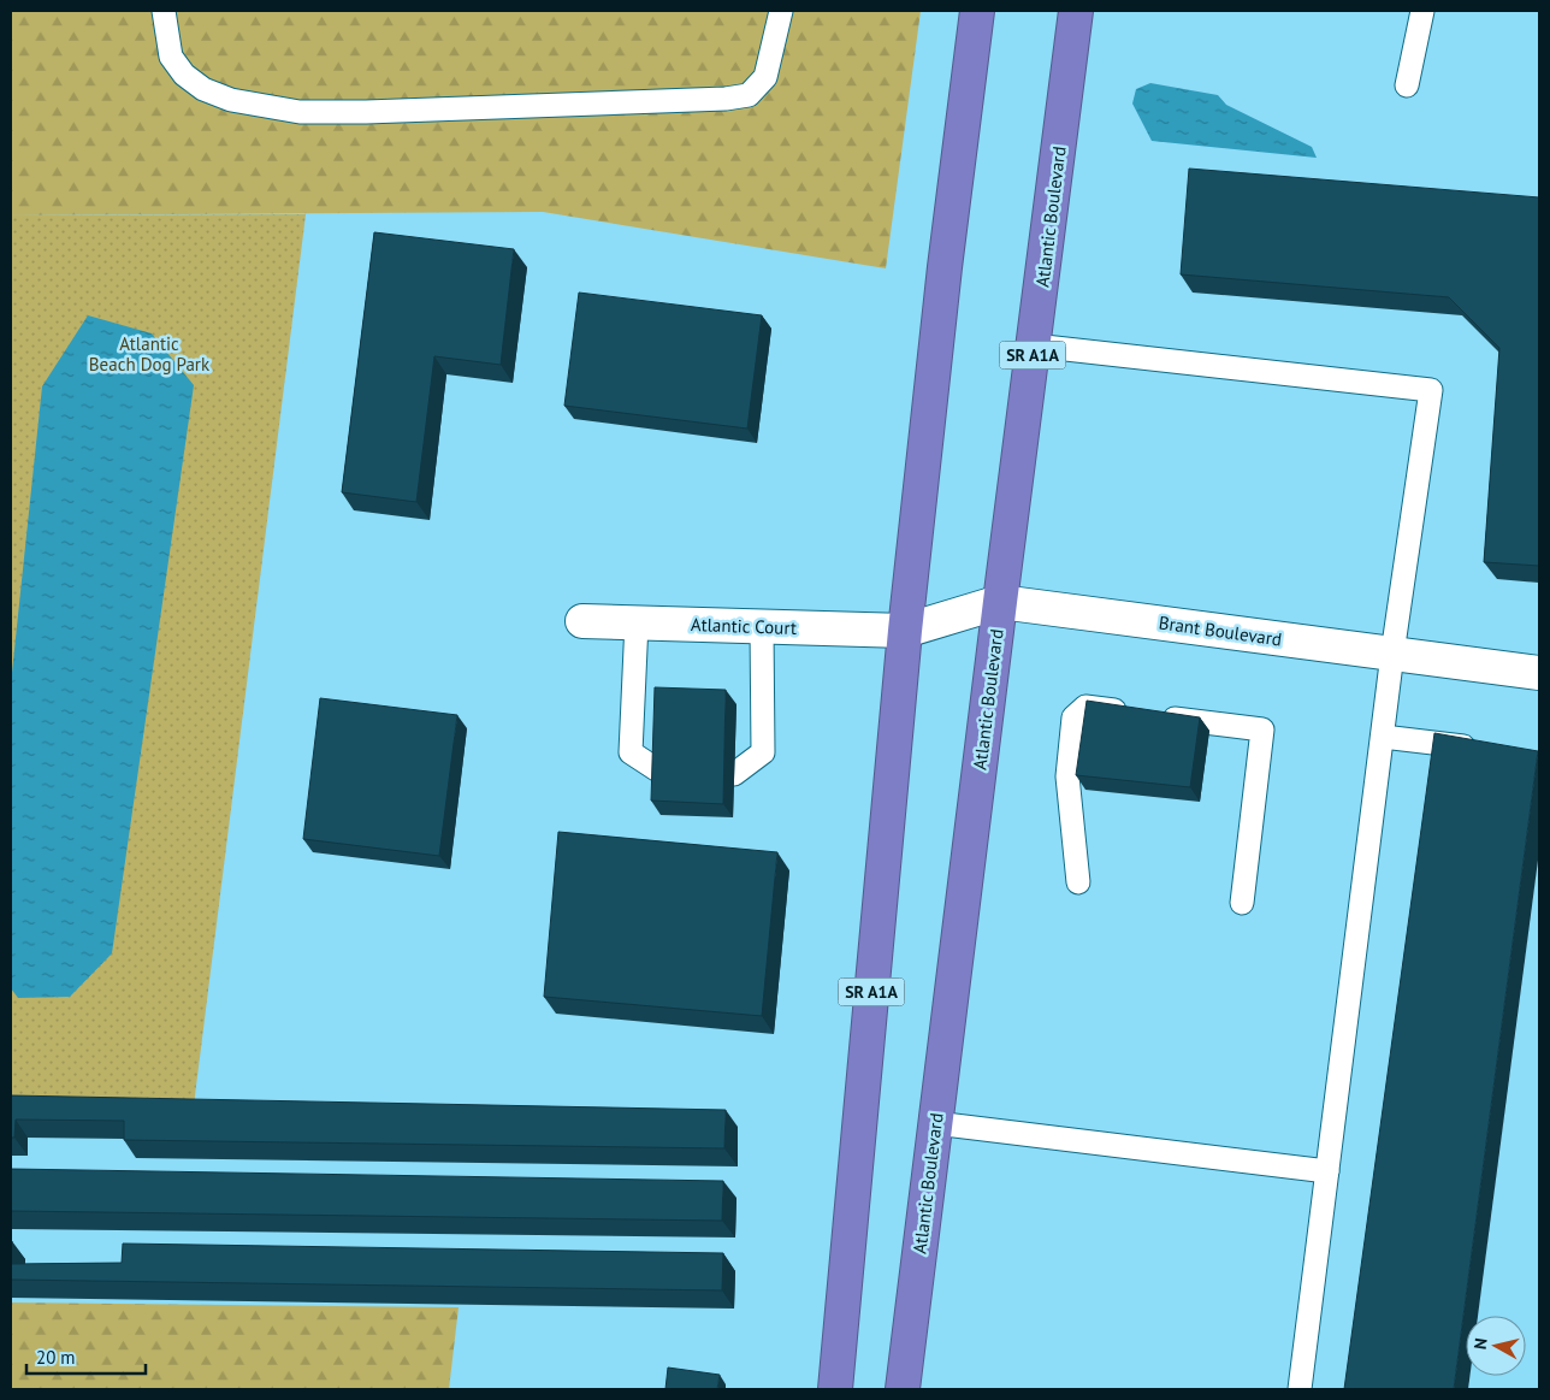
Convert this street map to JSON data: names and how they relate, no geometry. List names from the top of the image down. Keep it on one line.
{"streets":{"highway":["Atlantic Boulevard","SR A1A"],"street":["Atlantic Court","Brant Boulevard"]},"crossings":[["Atlantic Boulevard","Brant Boulevard"],["SR A1A","Atlantic Court"],["SR A1A","Brant Boulevard"],["Atlantic Court","Brant Boulevard"]],"parks":["Atlantic Beach Dog Park"],"scale_bar":"20 m","north":"left"}
